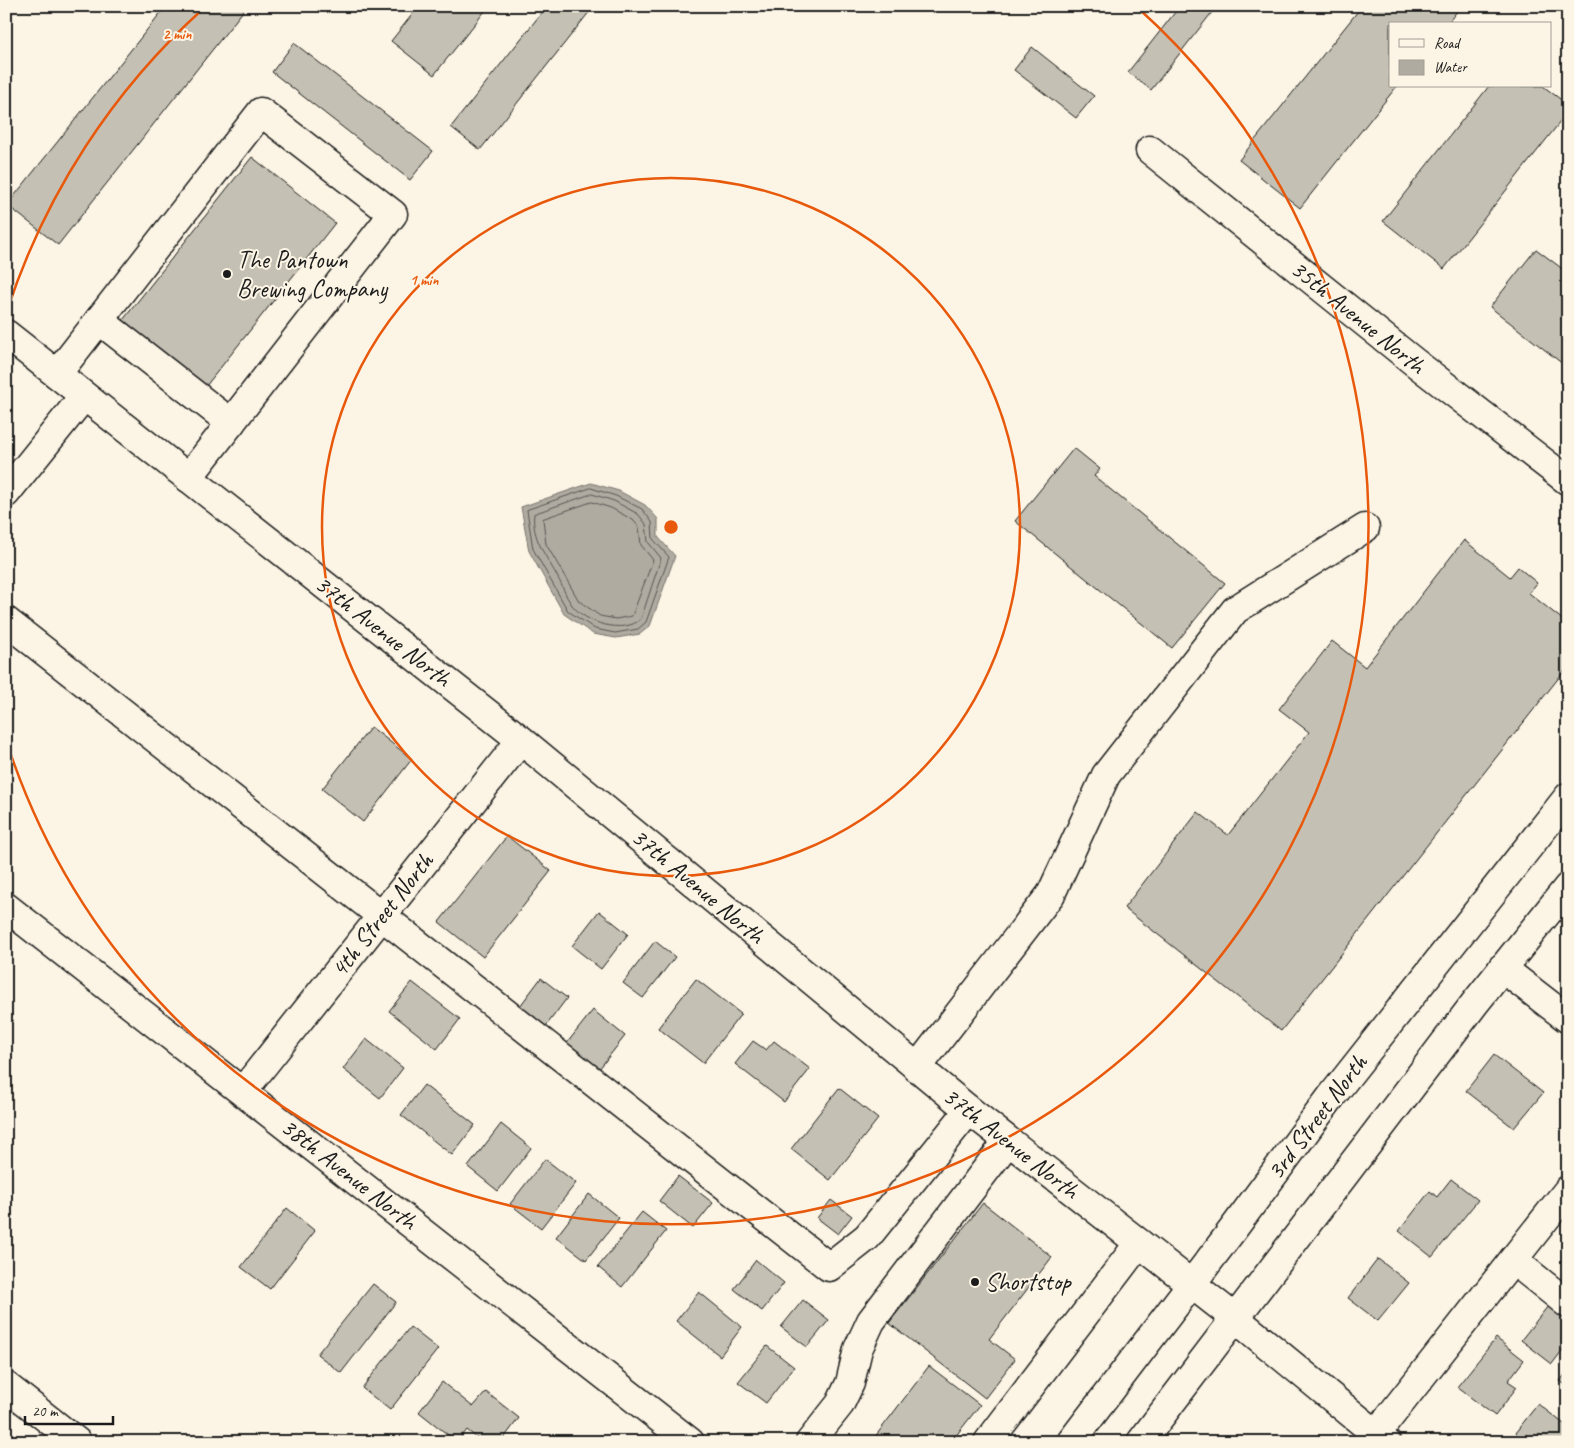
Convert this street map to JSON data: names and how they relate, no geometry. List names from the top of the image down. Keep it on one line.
{"streets":{"main road":["35th Avenue North","37th Avenue North","4th Street North","3rd Street North","38th Avenue North"]},"crossings":[["37th Avenue North","4th Street North"],["37th Avenue North","3rd Street North"],["4th Street North","38th Avenue North"]],"places":["The Pantown Brewing Company","Shortstop"],"legend":["Road","Water"],"scale_bar":"20 m","rings":["2 min","1 min"]}
